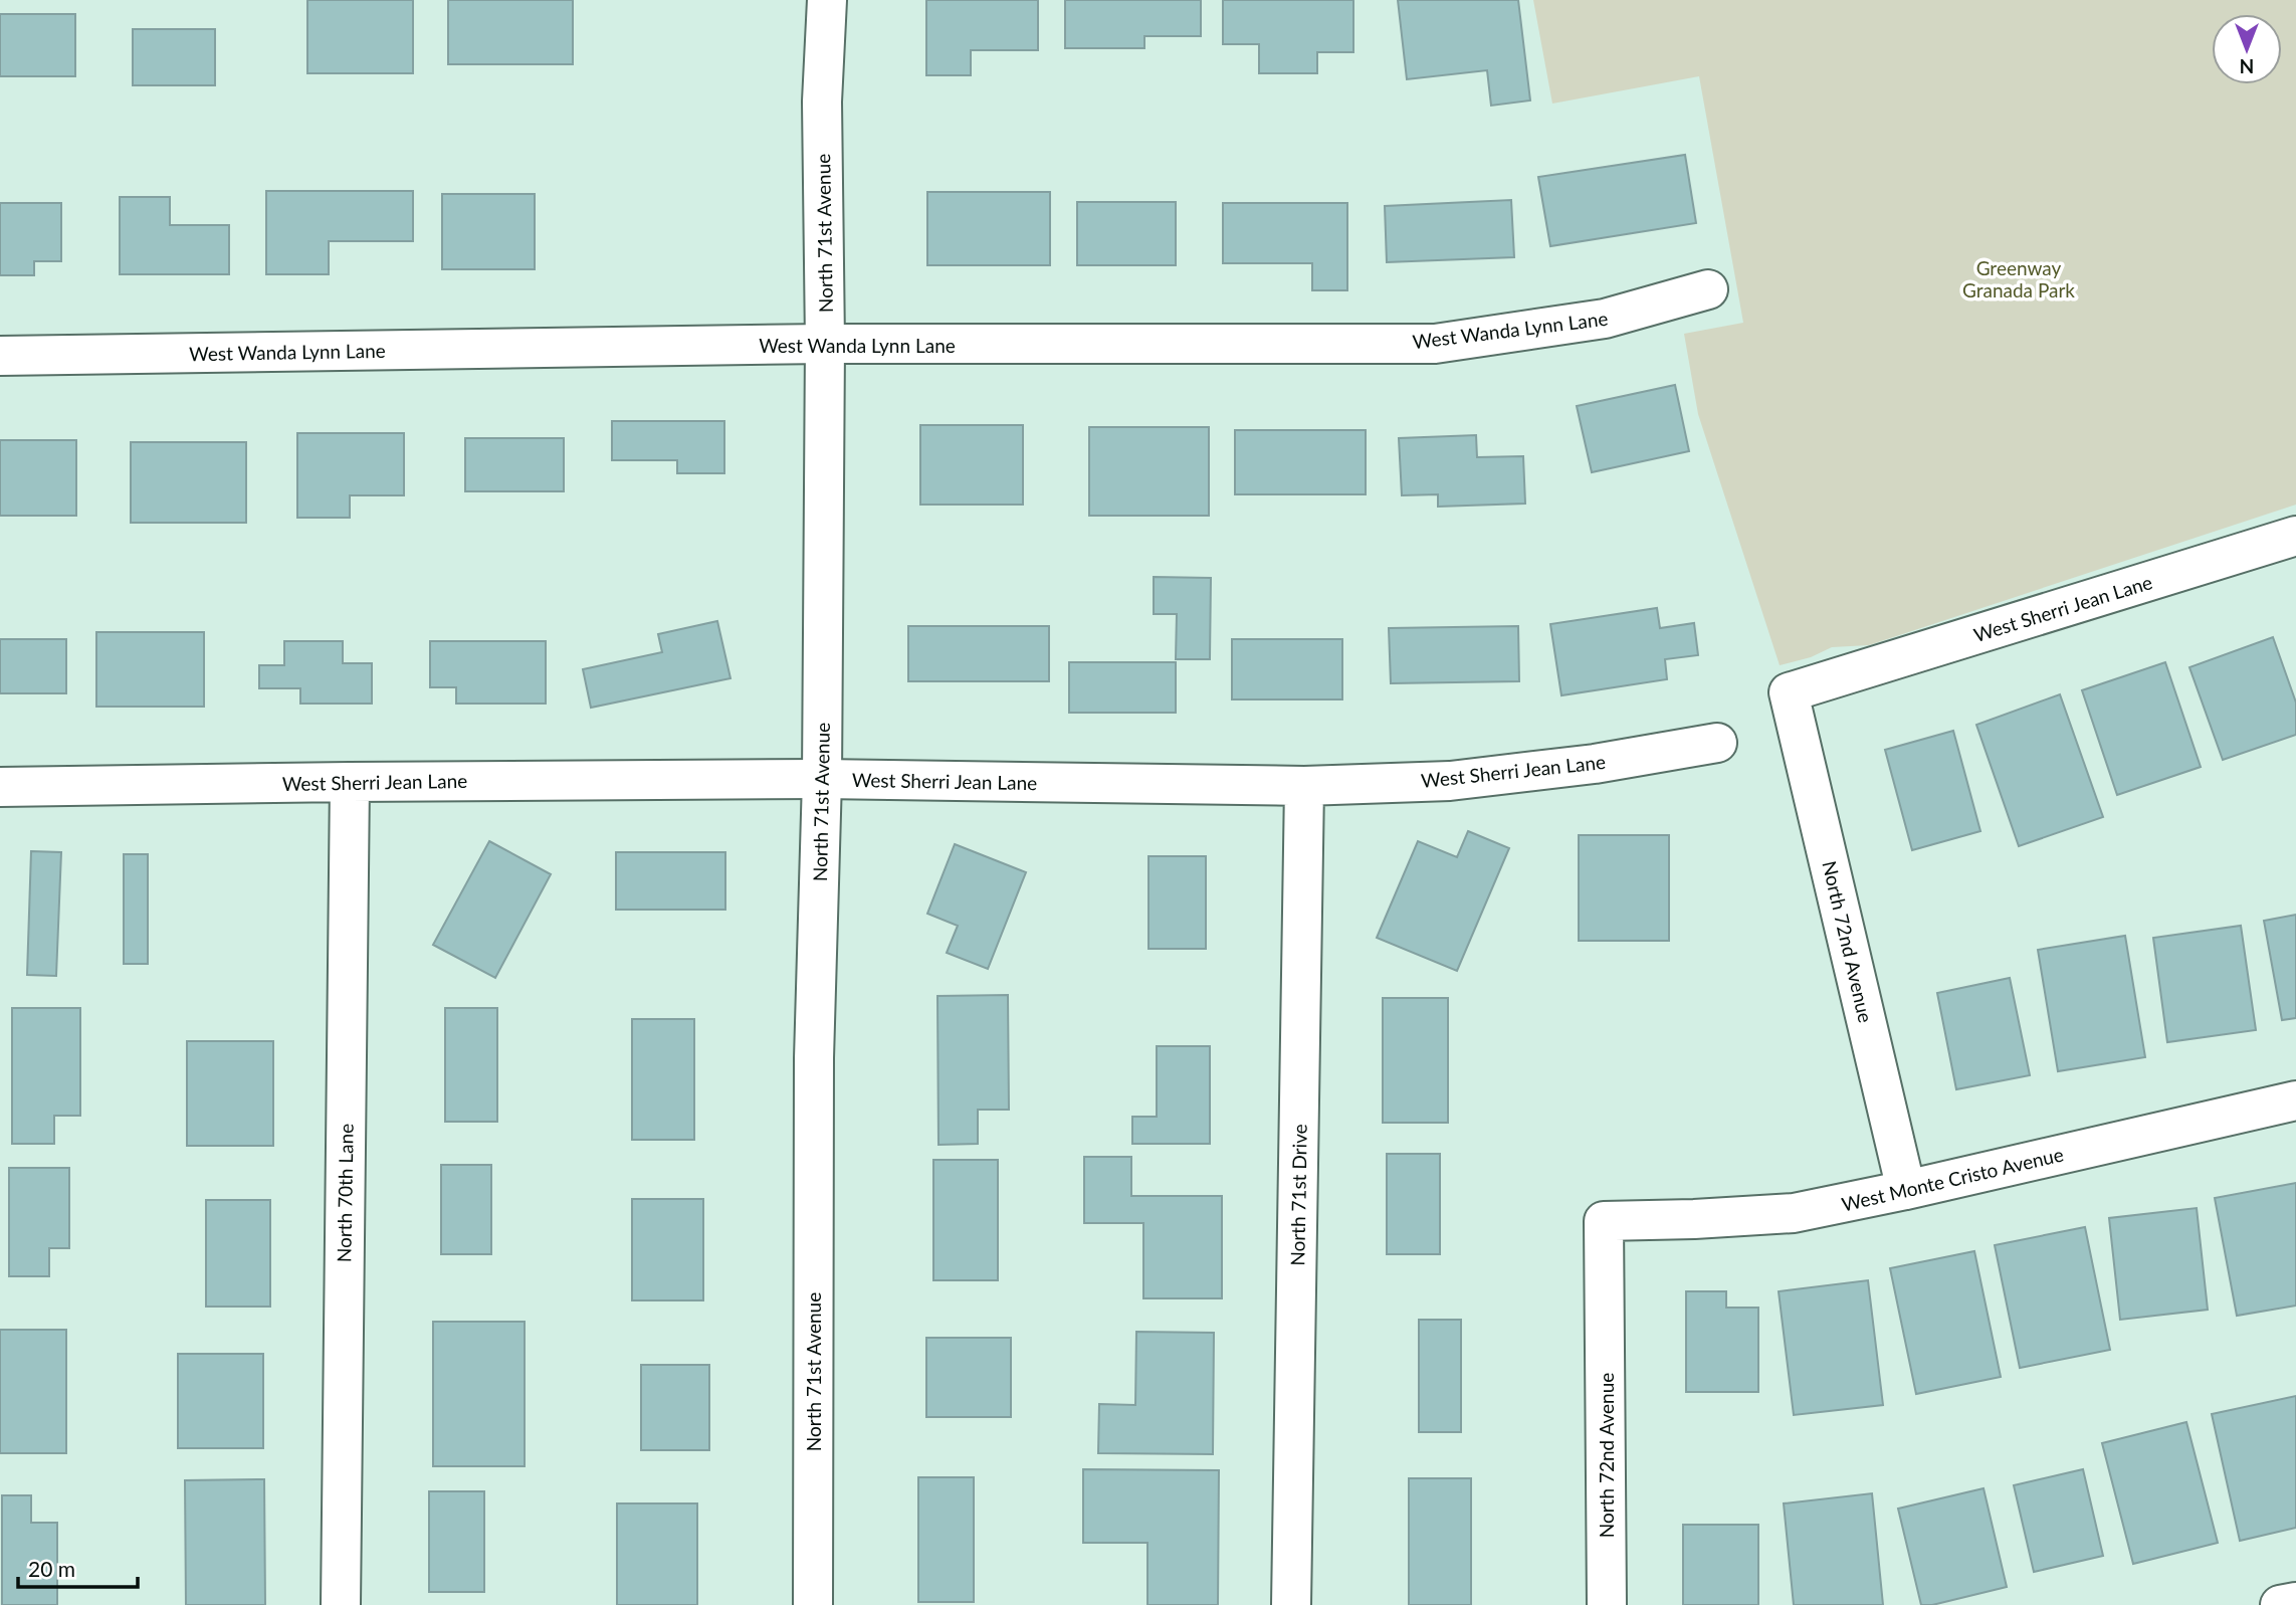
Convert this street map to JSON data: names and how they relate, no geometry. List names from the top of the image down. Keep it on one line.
{"streets":{"street":["North 71st Avenue","West Wanda Lynn Lane","West Sherri Jean Lane","North 72nd Avenue","West Monte Cristo Avenue","North 70th Lane","North 71st Drive"]},"crossings":[["North 71st Avenue","West Wanda Lynn Lane"],["North 71st Avenue","West Sherri Jean Lane"],["West Sherri Jean Lane","North 72nd Avenue"],["West Sherri Jean Lane","North 70th Lane"],["West Sherri Jean Lane","North 71st Drive"],["North 72nd Avenue","West Monte Cristo Avenue"]],"parks":["Greenway Granada Park"],"scale_bar":"20 m","north":"bottom"}
